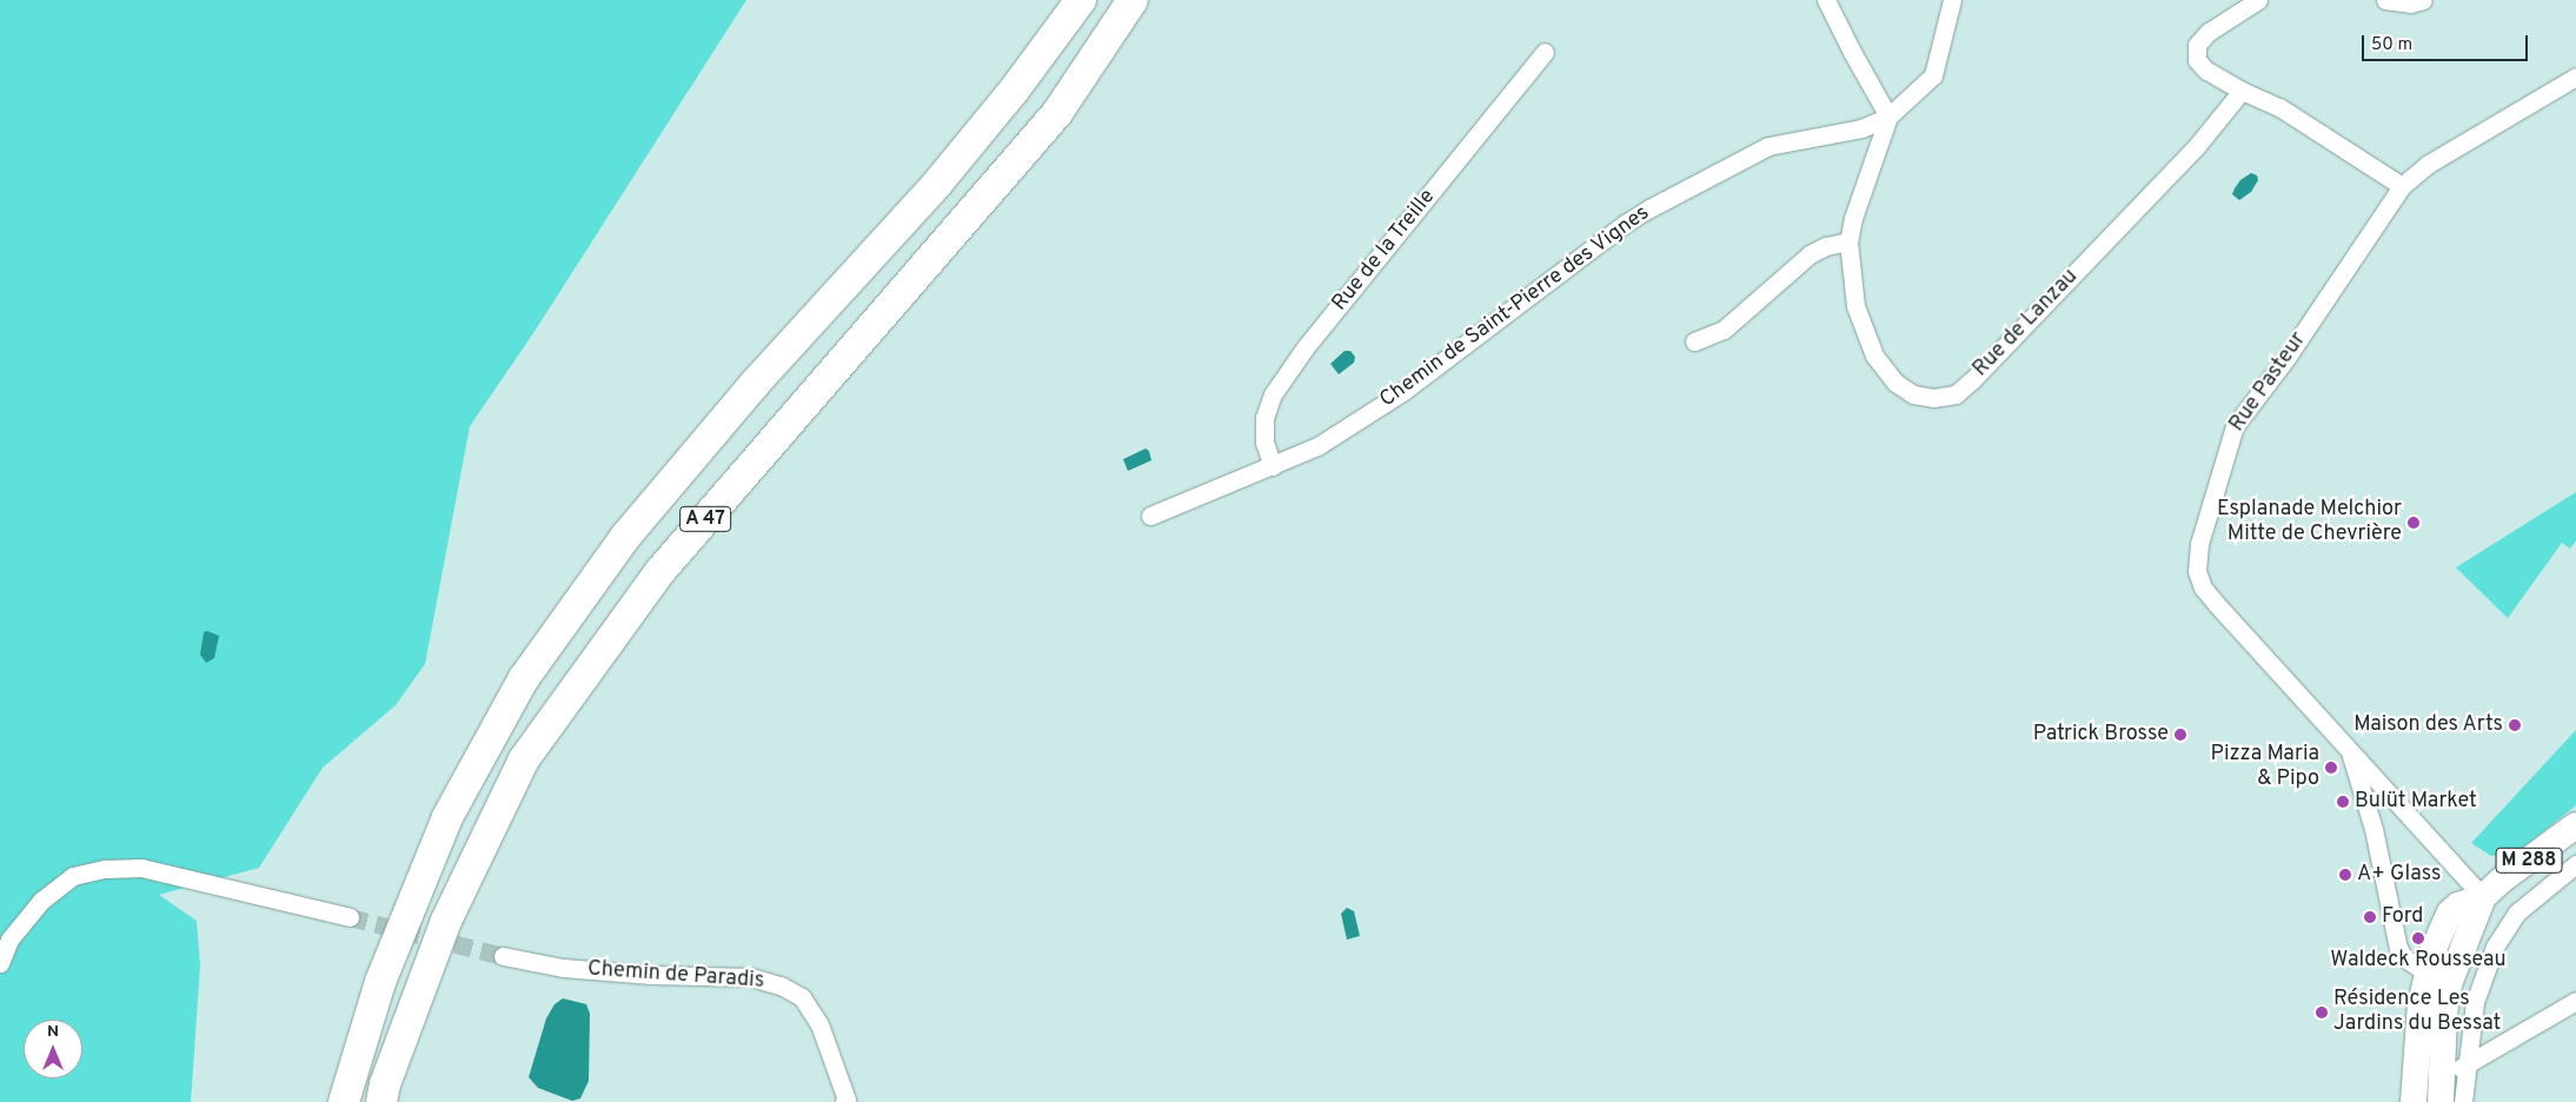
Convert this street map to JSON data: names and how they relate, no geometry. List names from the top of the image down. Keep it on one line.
{"streets":{"highway":["A 47"],"main road":["M 288"],"street":["Rue de la Treille","Chemin de Saint-Pierre des Vignes","Rue de Lanzau","Rue Pasteur","Chemin de Paradis"]},"crossings":[["Rue de la Treille","Chemin de Saint-Pierre des Vignes"],["Chemin de Saint-Pierre des Vignes","Rue de Lanzau"],["Rue Pasteur","M 288"]],"places":["Esplanade Melchior Mitte de Chevrière","Maison des Arts","Patrick Brosse","Pizza Maria & Pipo","Bulüt Market","A+ Glass","Ford","Waldeck Rousseau","Résidence Les Jardins du Bessat"],"scale_bar":"50 m","north":"top"}
